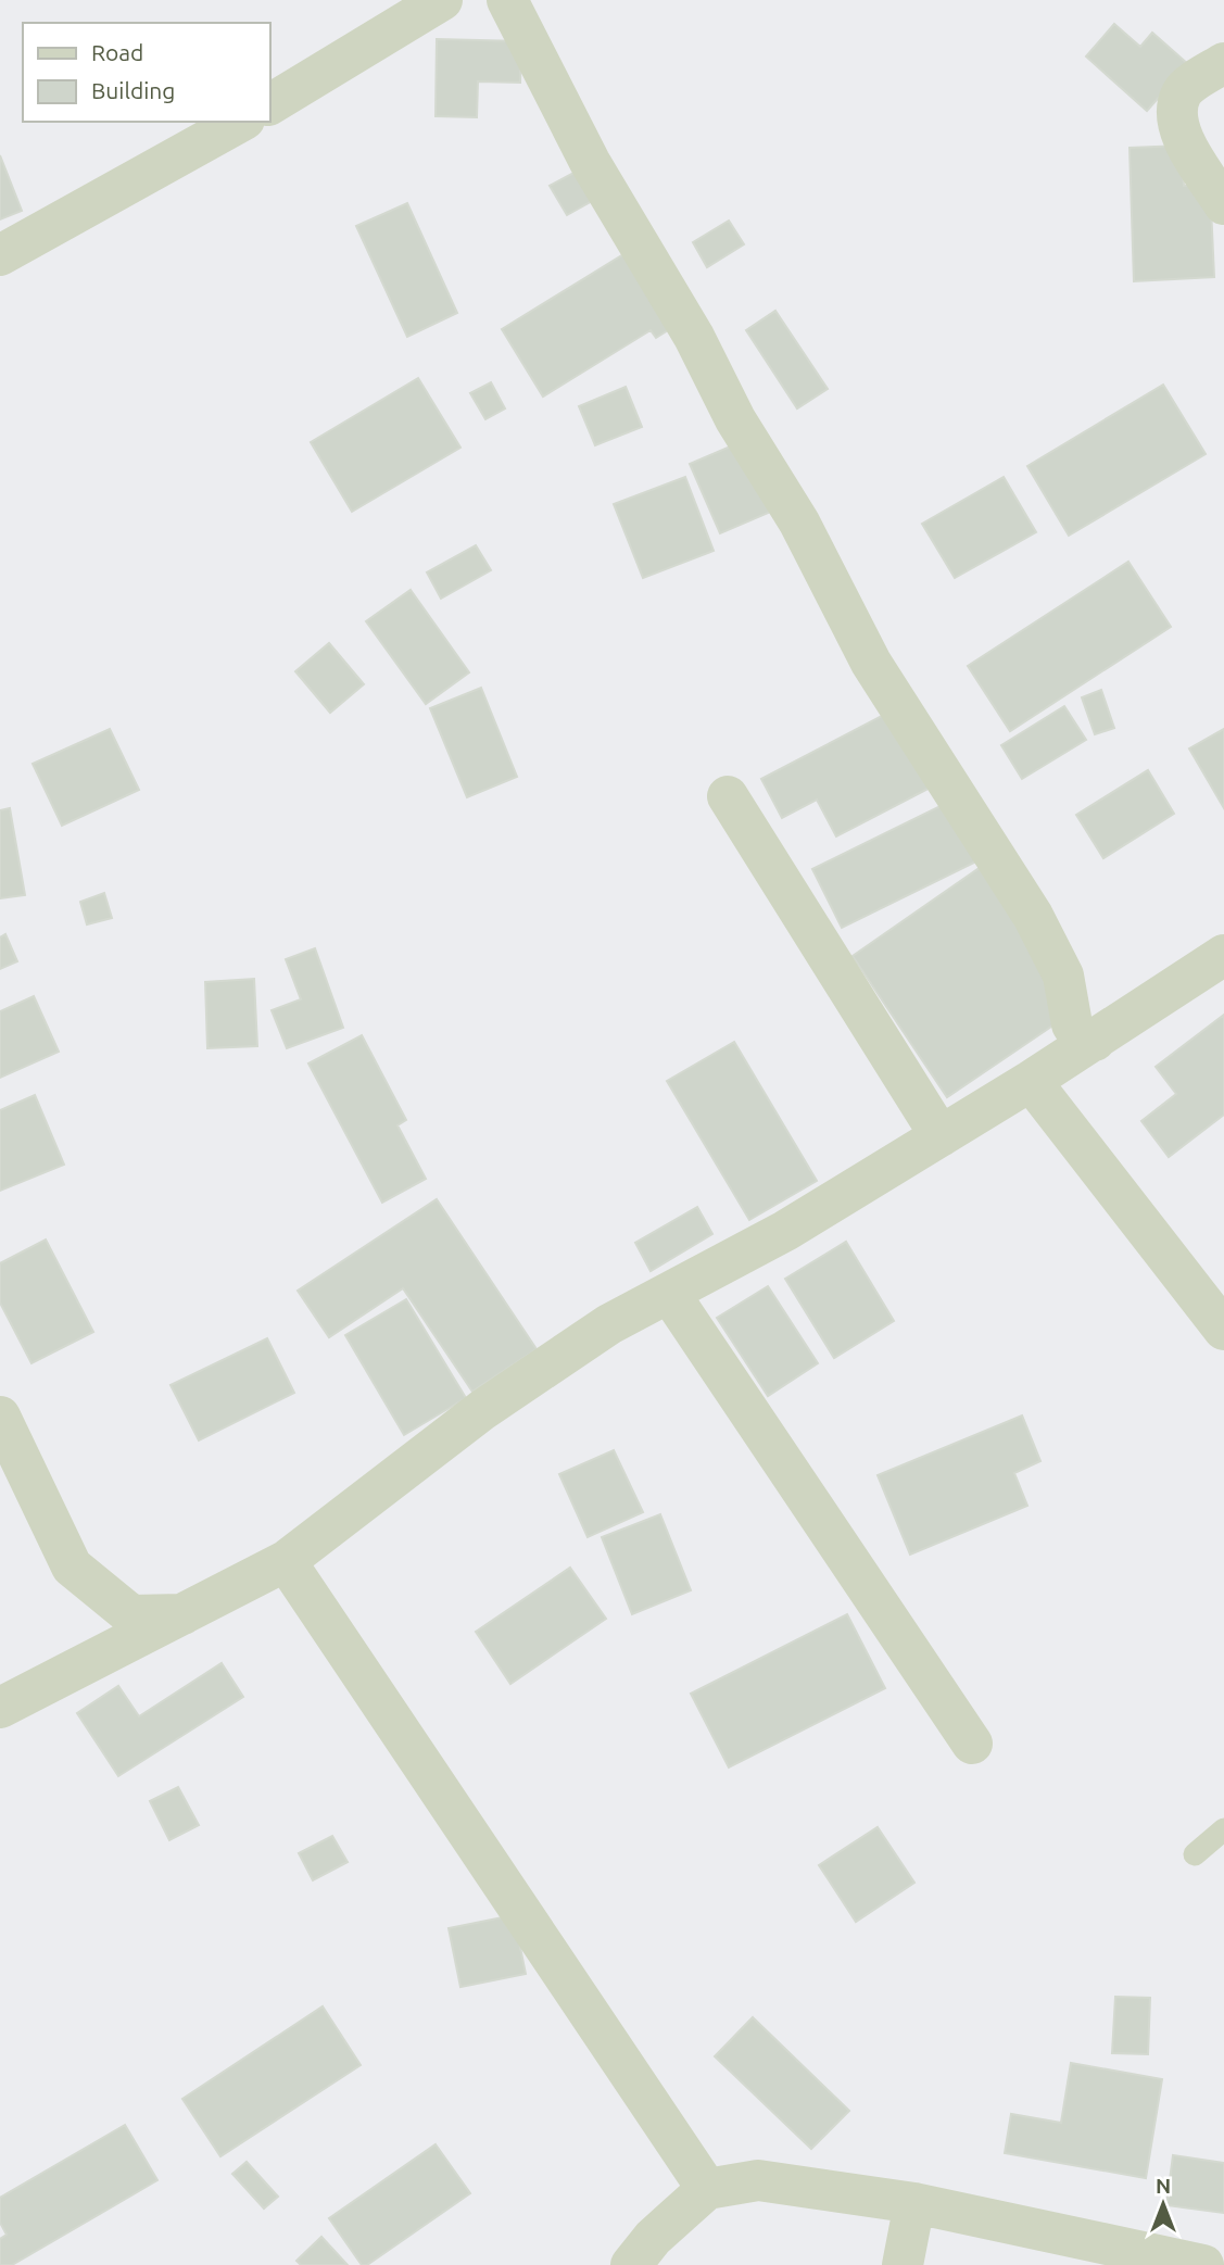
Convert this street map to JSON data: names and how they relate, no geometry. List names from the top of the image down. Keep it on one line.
{"legend":["Road","Building"],"north":"top"}
